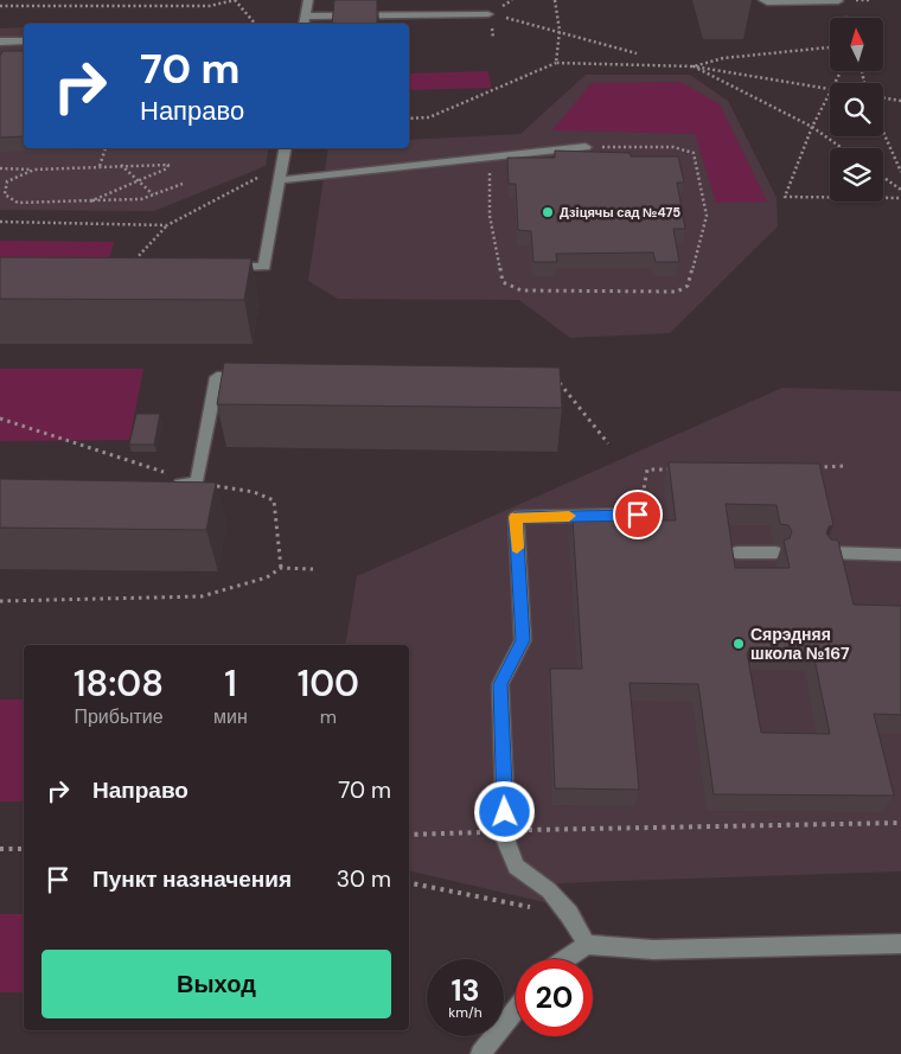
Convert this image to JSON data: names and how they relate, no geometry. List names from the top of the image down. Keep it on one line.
{"places":["Дзіцячы сад №475","Сярэдняя школа №167"],"north":"top","page":{"turn":["70 m","Направо"],"eta":["18:08","Прибытие","1","мин","100","m"],"list":[{"name":"Направо","value":"70 m"},{"name":"Пункт назначения","value":"30 m"}],"buttons":"Выход","speed":"13 km/h","limit":"20"}}
